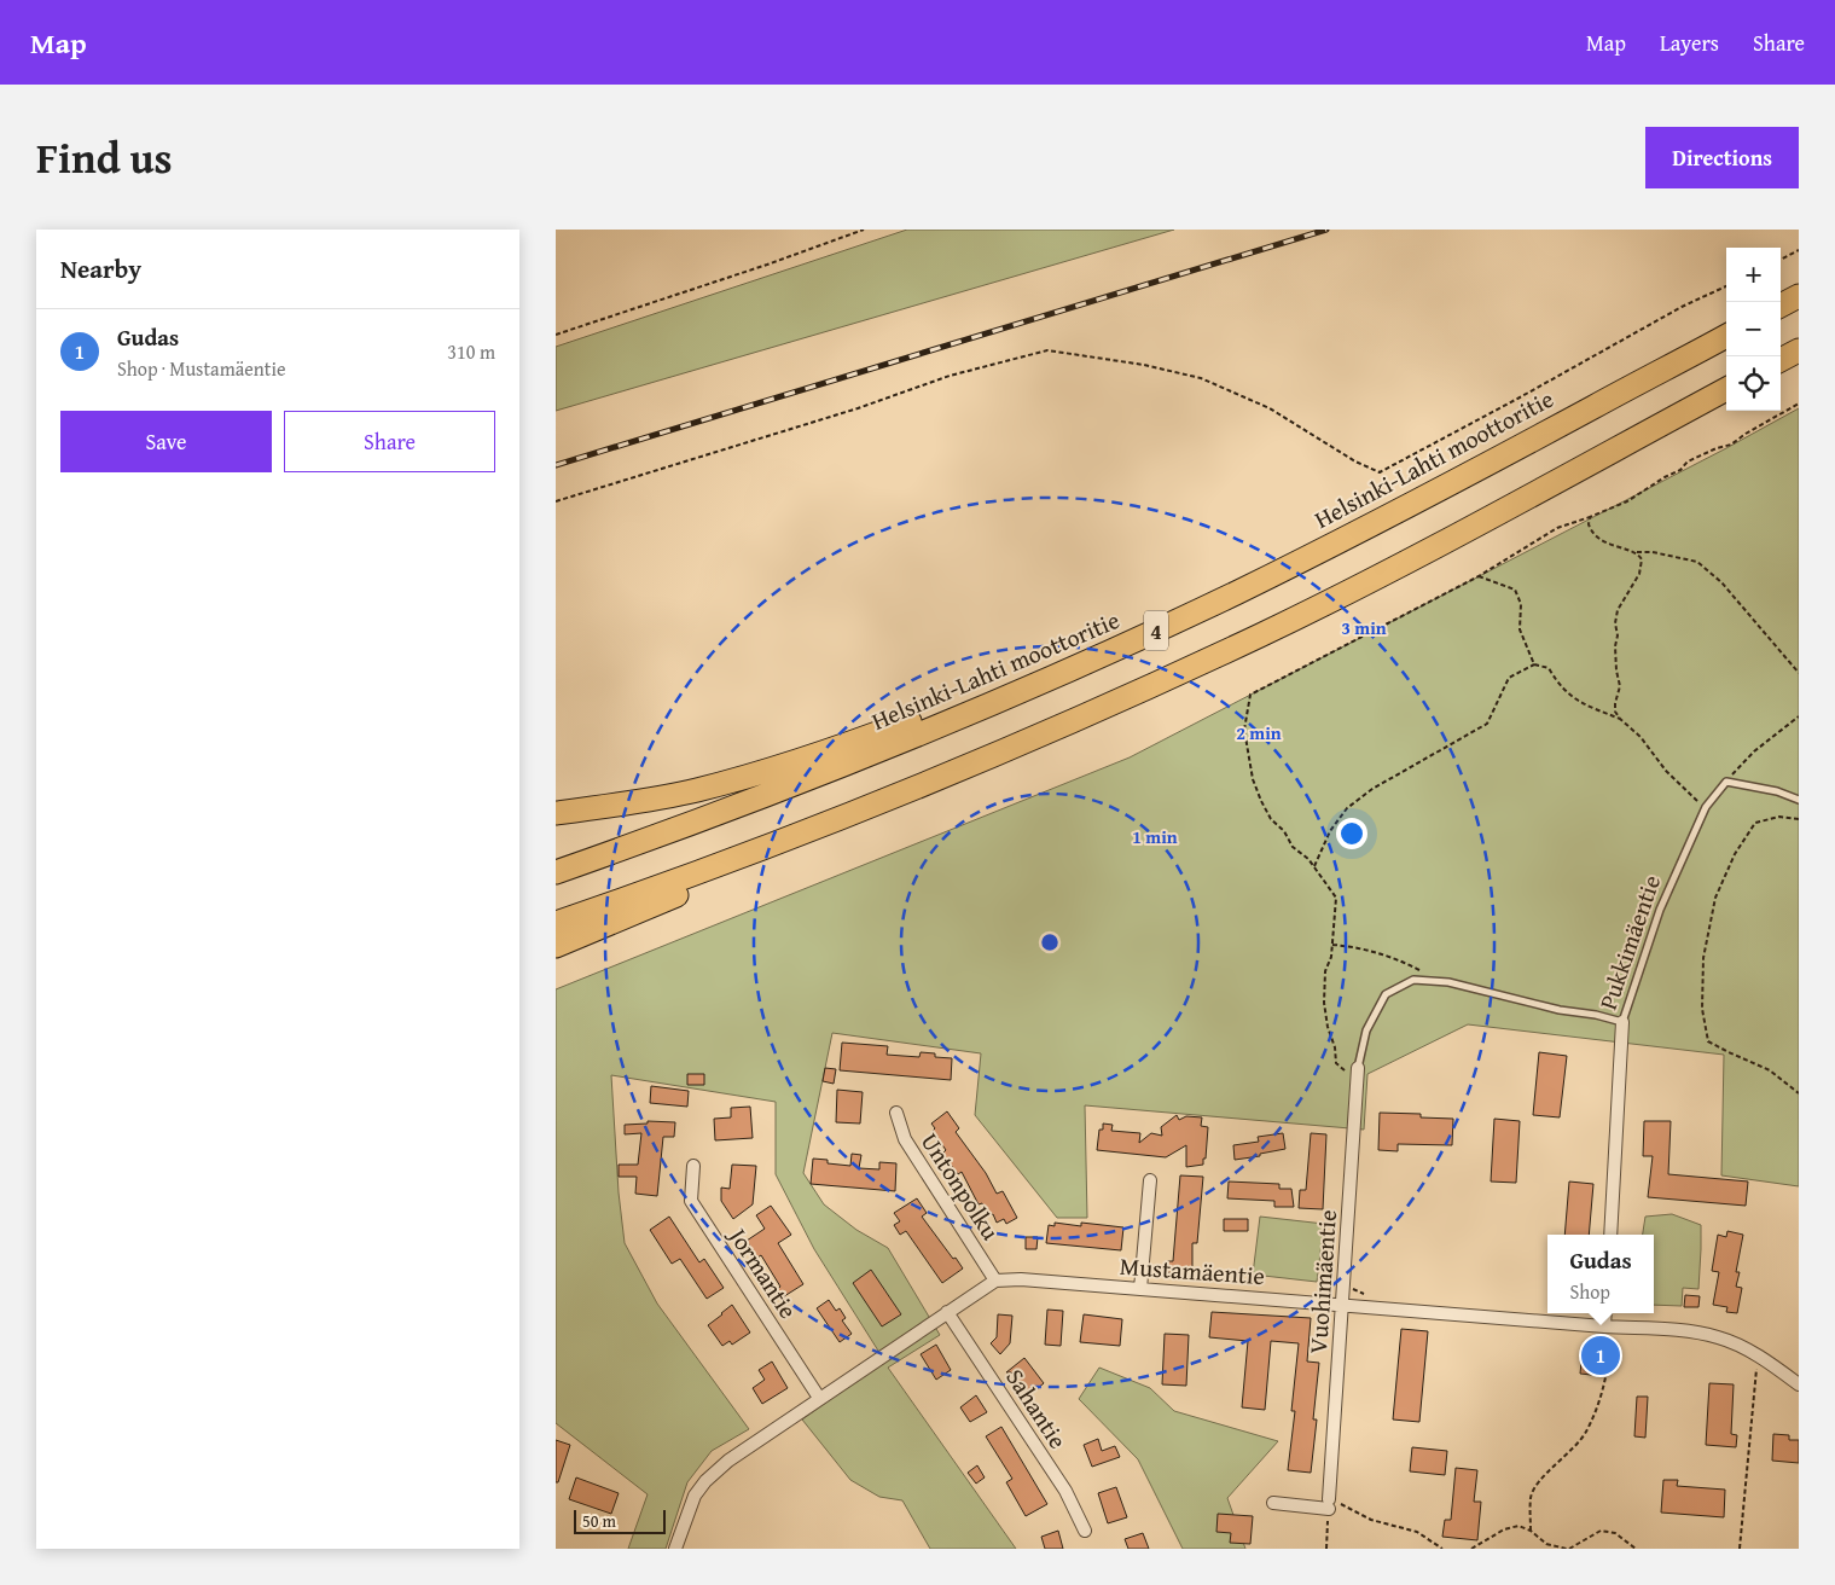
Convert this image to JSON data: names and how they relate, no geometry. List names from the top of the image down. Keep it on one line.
{"streets":{"highway":["Helsinki-Lahti moottoritie","4"],"street":["Pukkimäentie","Untonpolku","Mustamäentie","Jormantie","Vuohimäentie","Sahantie"]},"crossings":[["Untonpolku","Mustamäentie"],["Mustamäentie","Vuohimäentie"]],"scale_bar":"50 m","page":{"header":"Map","nav":["Map","Layers","Share"],"title":"Find us","buttons":["Directions",["Save","Share"]],"heading":"Nearby","map_buttons":["+","−"],"list":[{"mark":"1","name":"Gudas","note":"Shop · Mustamäentie","value":"310 m"}],"popup":["Gudas","Shop"],"pins":"1","scale":"50 m"},"rings":["3 min","2 min","1 min"]}
